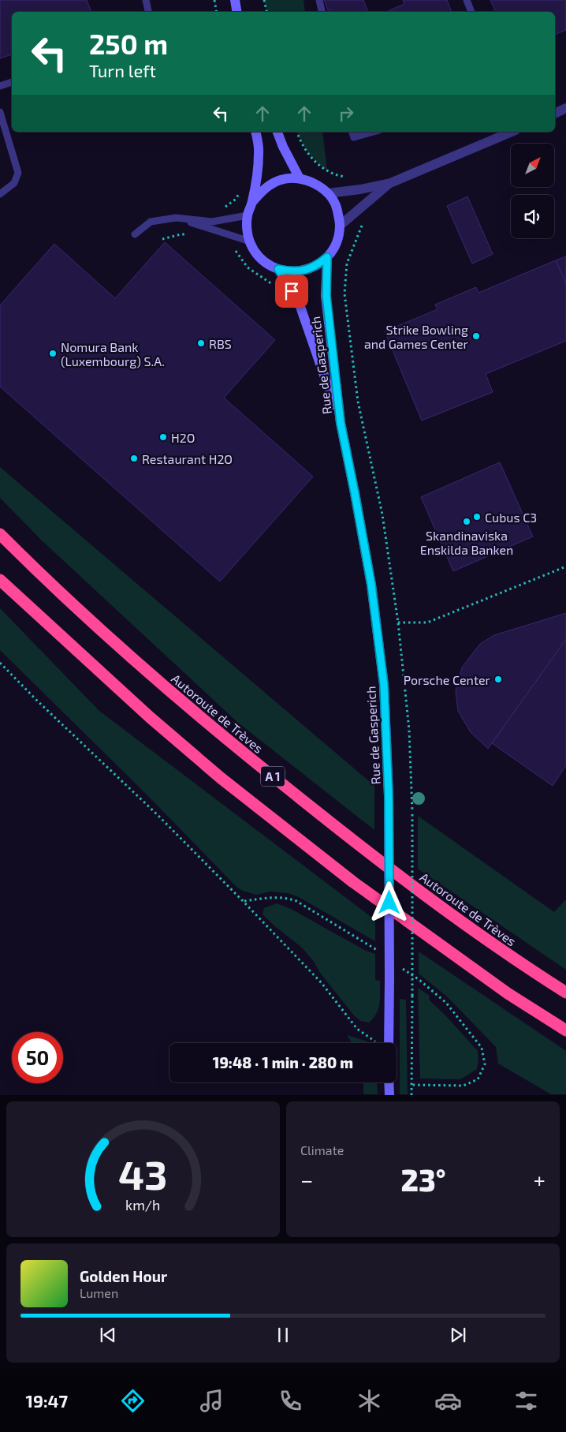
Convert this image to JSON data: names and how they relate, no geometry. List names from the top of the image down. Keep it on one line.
{"streets":{"highway":["Autoroute de Trèves","A 1"],"main road":["Rue de Gasperich"]},"places":["Strike Bowling and Games Center","RBS","Nomura Bank (Luxembourg) S.A.","H2O","Restaurant H2O","Cubus C3","Skandinaviska Enskilda Banken","Porsche Center"],"north":"top right","page":{"turn":["250 m","Turn left"],"limit":"50","trip":"19:48 · 1 min · 280 m","tile":"Climate","heat":["−","23°","+"],"song":["Golden Hour","Lumen"],"tabs":"19:47","gauge":["43","km/h"]}}
